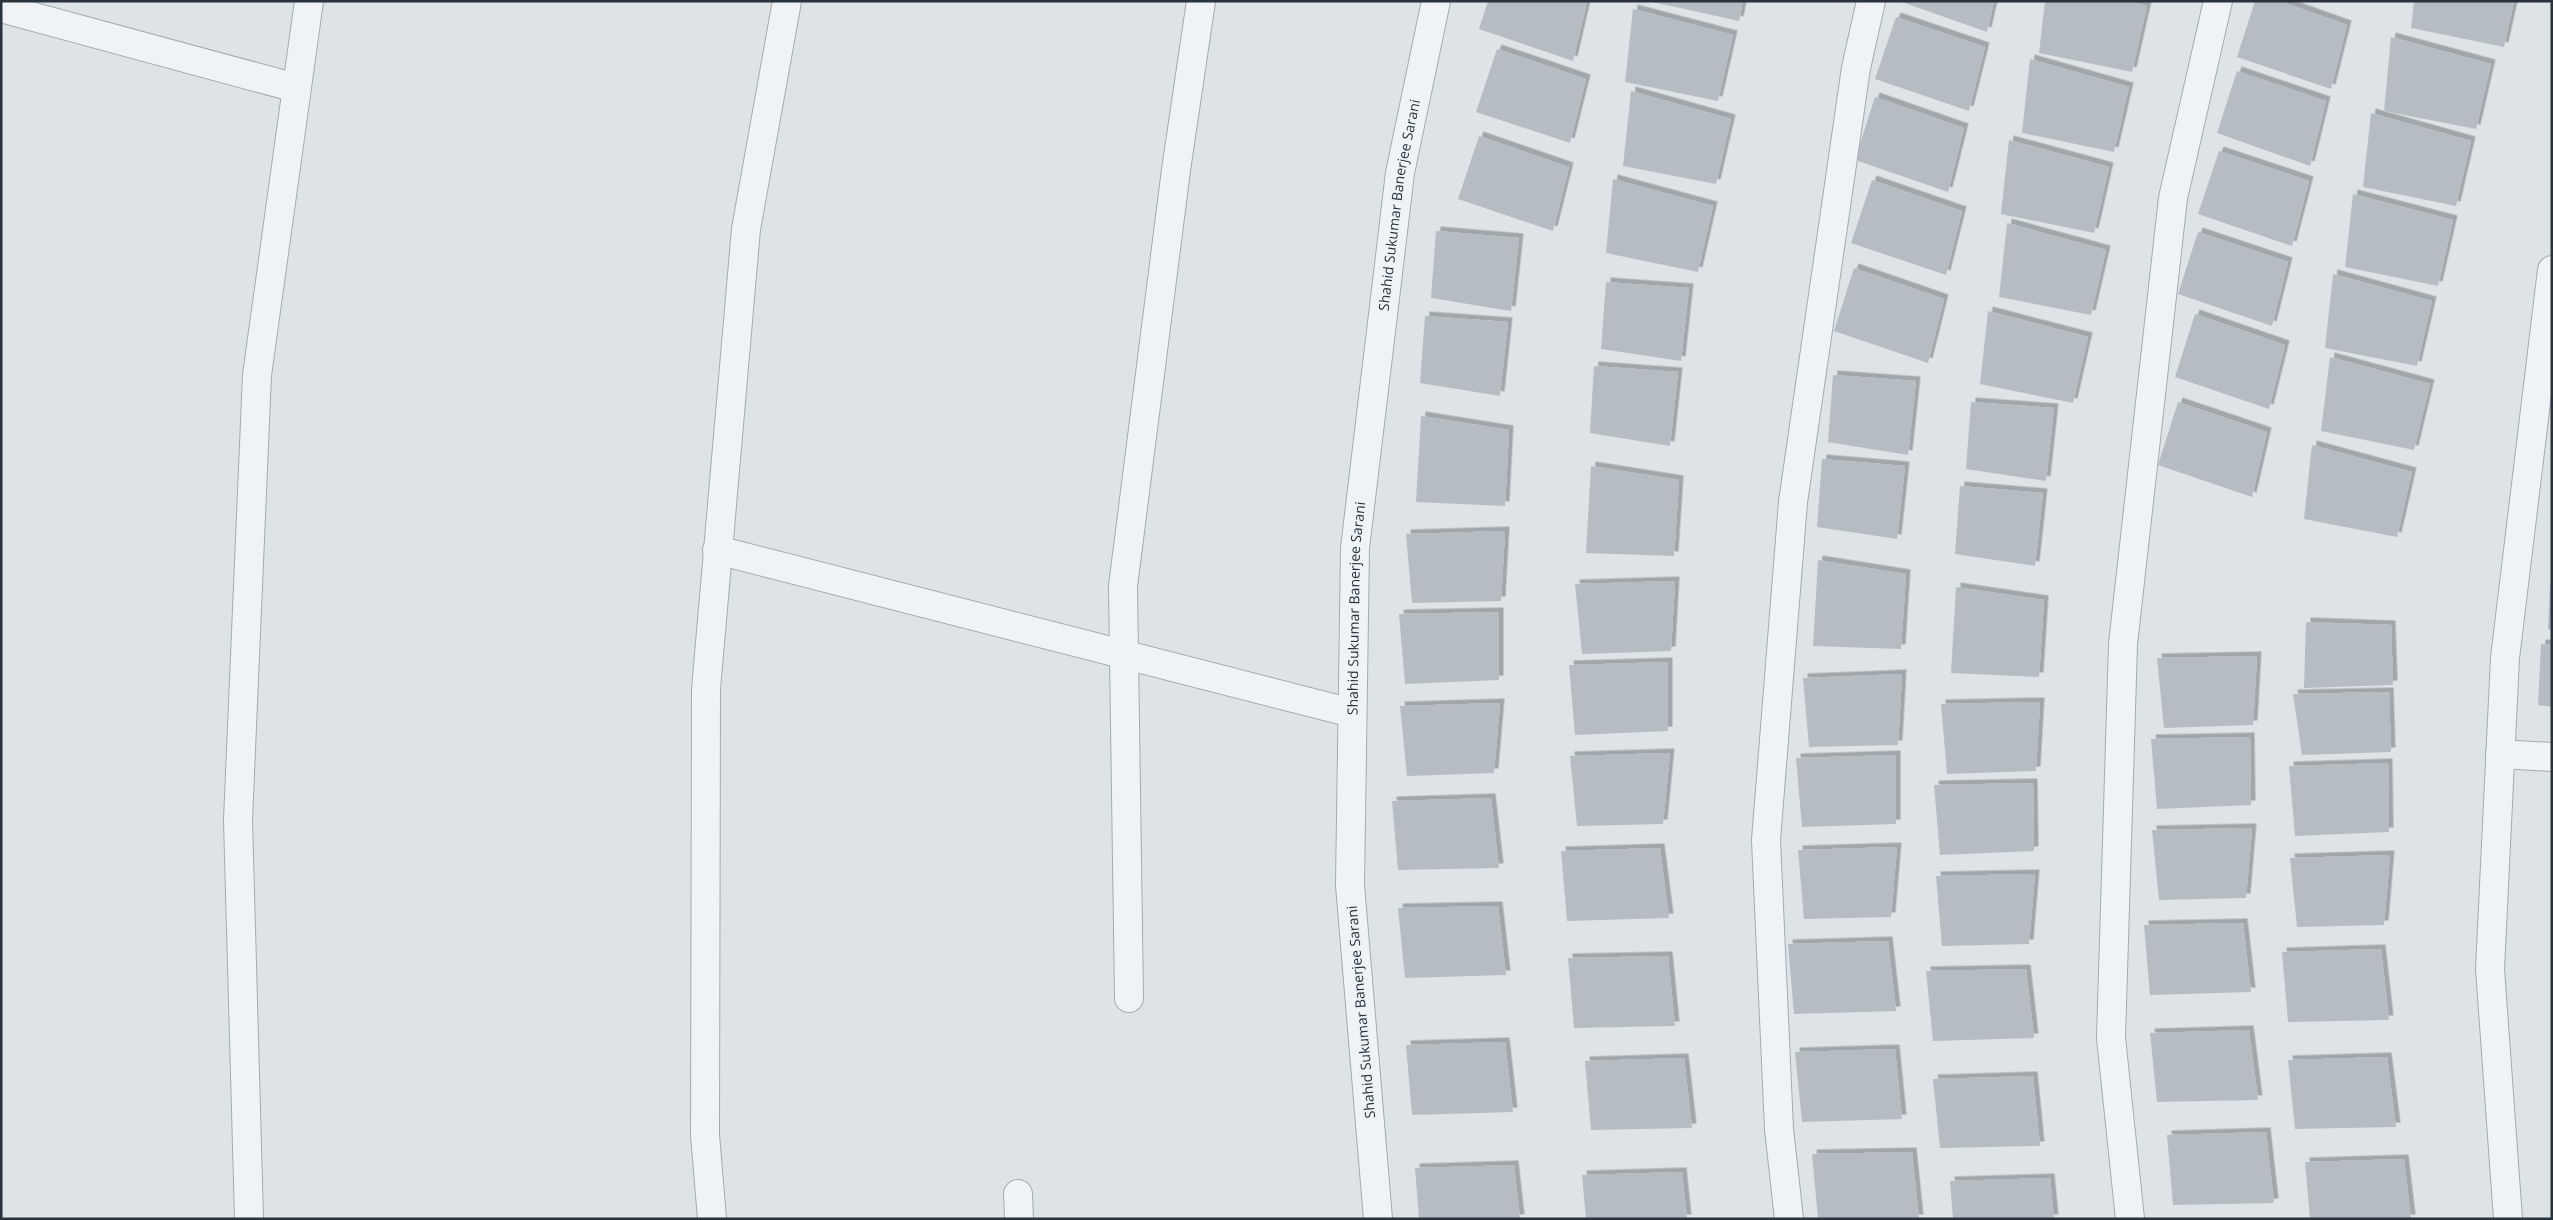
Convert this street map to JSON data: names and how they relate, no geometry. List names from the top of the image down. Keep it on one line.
{"streets":{"street":["Shahid Sukumar Banerjee Sarani"]}}
